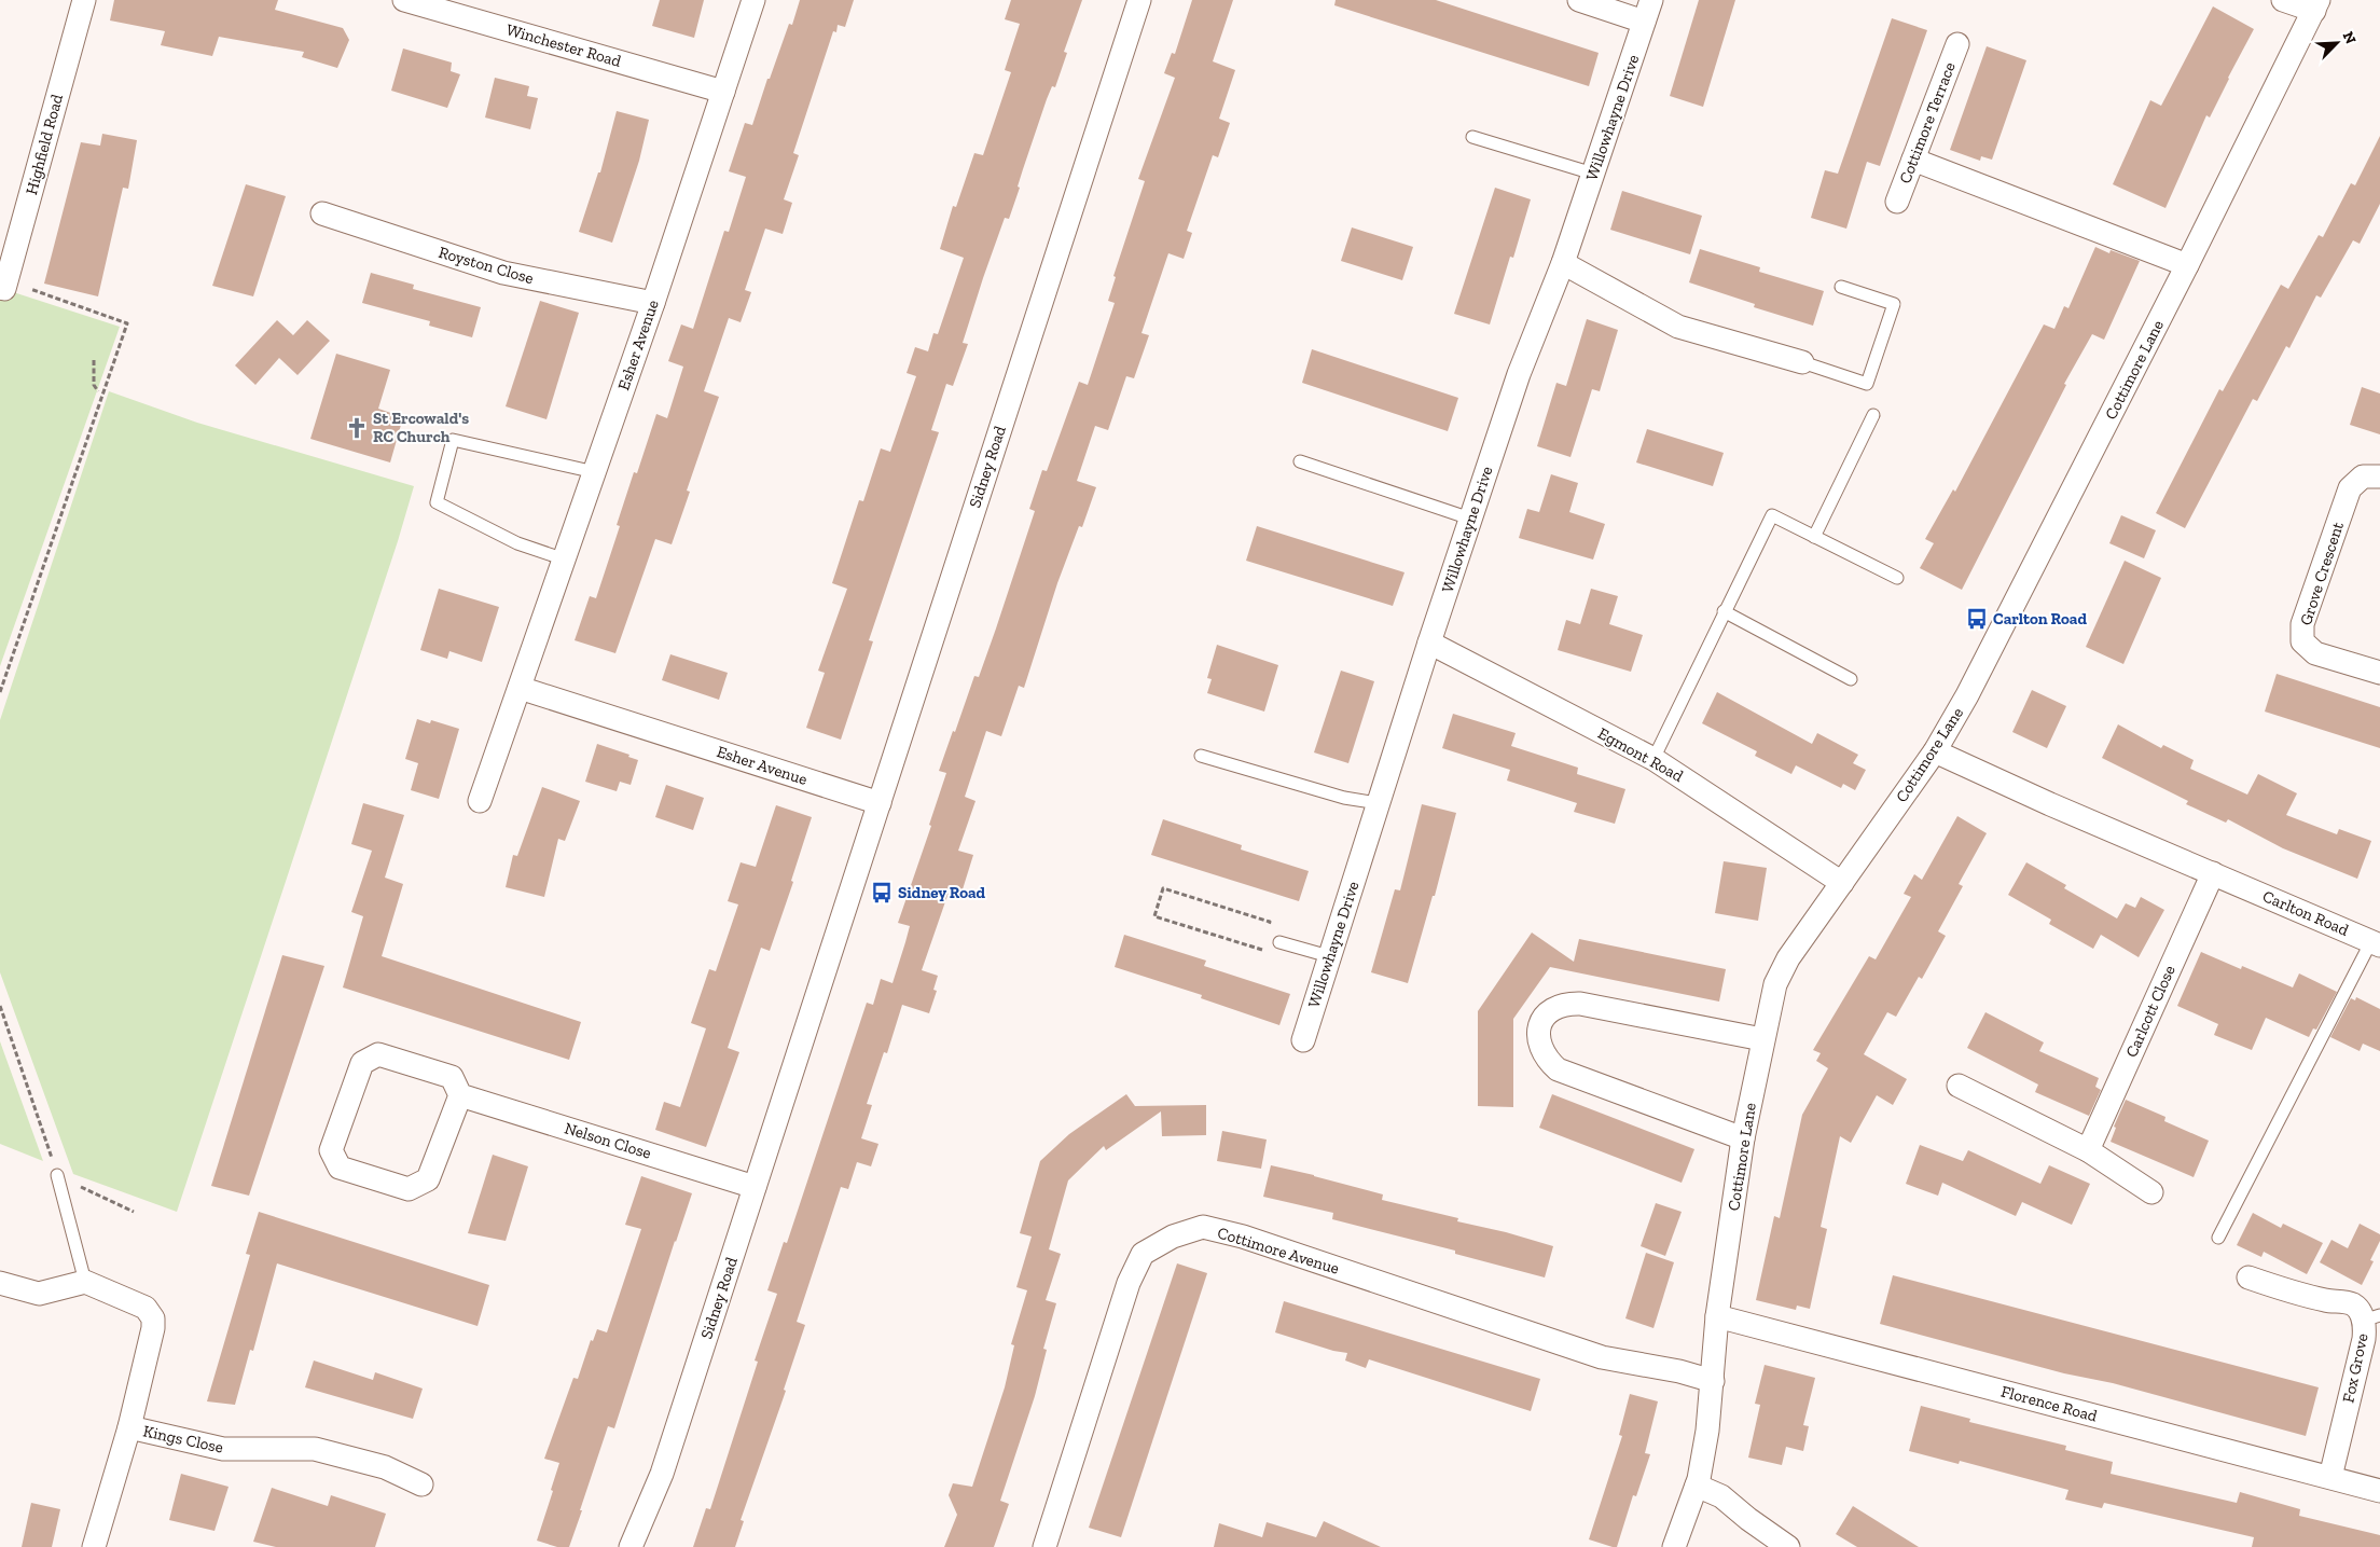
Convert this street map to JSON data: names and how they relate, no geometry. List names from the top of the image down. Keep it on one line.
{"streets":{"street":["Winchester Road","Willowhayne Drive","Cottimore Terrace","Highfield Road","Royston Close","Esher Avenue","Cottimore Lane","Sidney Road","Grove Crescent","Egmont Road","Carlton Road","Carlcott Close","Nelson Close","Cottimore Avenue","Fox Grove","Florence Road","Kings Close"]},"crossings":[["Winchester Road","Esher Avenue"],["Willowhayne Drive","Egmont Road"],["Royston Close","Esher Avenue"],["Esher Avenue","Sidney Road"],["Cottimore Lane","Egmont Road"],["Cottimore Lane","Carlton Road"],["Cottimore Lane","Cottimore Avenue"],["Cottimore Lane","Florence Road"],["Sidney Road","Nelson Close"],["Carlton Road","Carlcott Close"],["Fox Grove","Florence Road"]],"places":{"church":["St Ercowald's RC Church"],"bus stop":["Carlton Road","Sidney Road"]},"north":"top right"}
